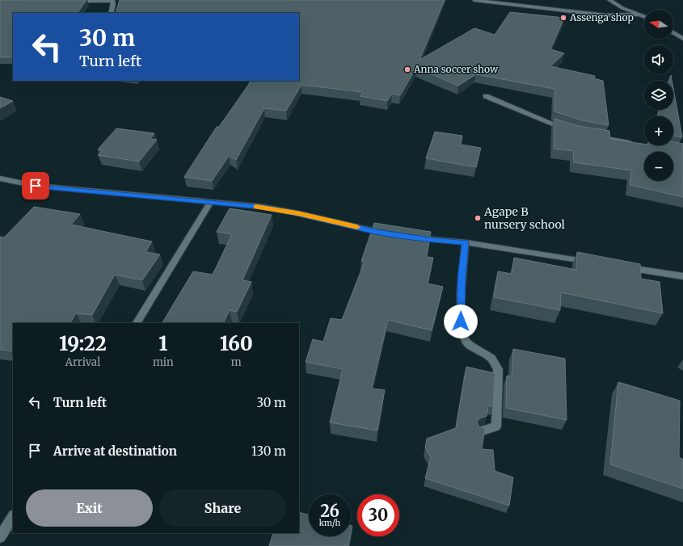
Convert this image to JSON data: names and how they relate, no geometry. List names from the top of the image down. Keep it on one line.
{"places":["Assenga shop","Anna soccer show","Agape B nursery school"],"north":"left","page":{"map_buttons":["+","−"],"turn":["30 m","Turn left"],"eta":["19:22","Arrival","1","min","160","m"],"list":[{"name":"Turn left","value":"30 m"},{"name":"Arrive at destination","value":"130 m"}],"buttons":["Exit","Share"],"speed":"26 km/h","limit":"30"}}
